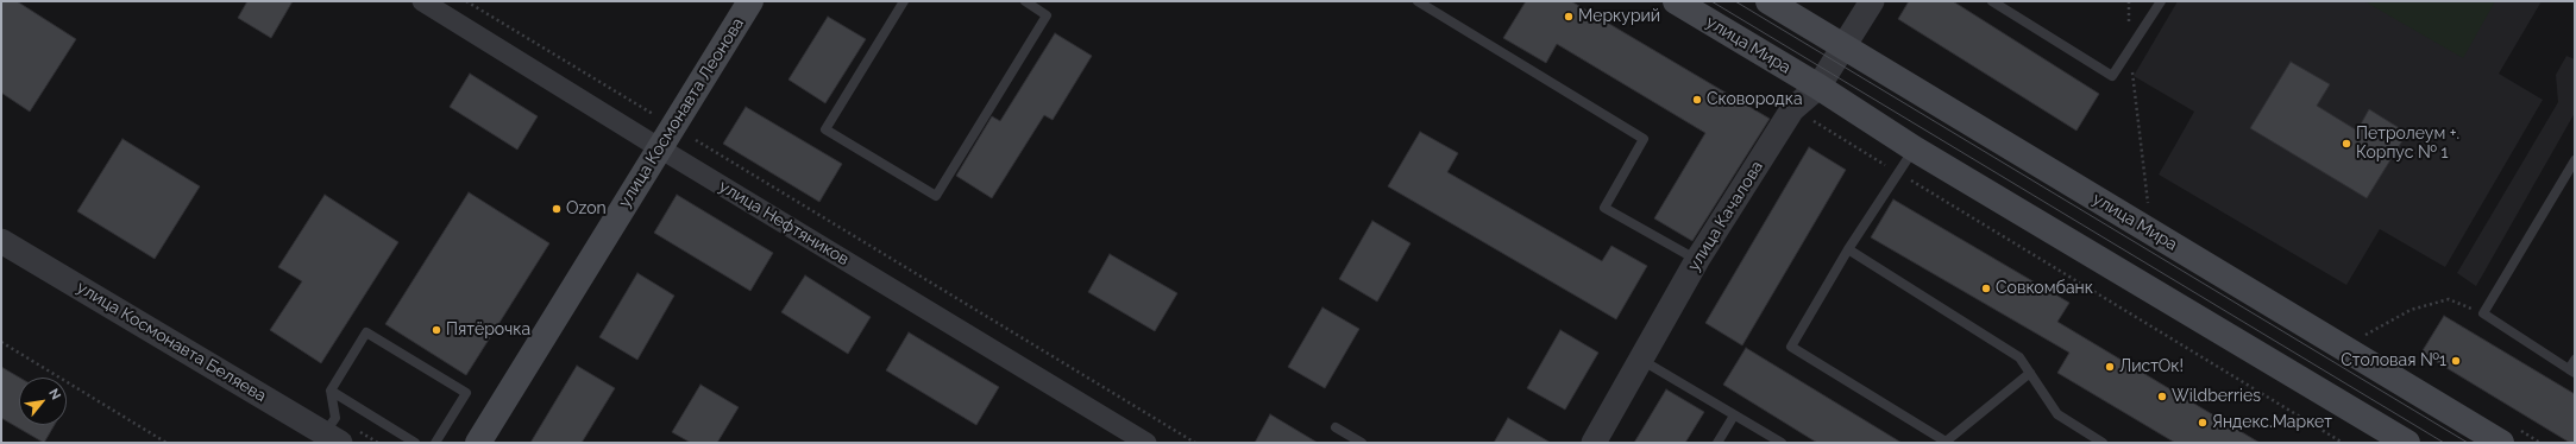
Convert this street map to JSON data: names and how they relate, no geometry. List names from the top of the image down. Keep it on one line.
{"streets":{"main road":["улица Мира","улица Космонавта Леонова"],"street":["улица Качалова","улица Нефтяников","улица Космонавта Беляева"]},"crossings":[["улица Мира","улица Качалова"],["улица Космонавта Леонова","улица Нефтяников"]],"places":["Меркурий","Сковородка","Петролеум +. Корпус № 1","Ozon","Совкомбанк","Пятёрочка","Столовая №1","ЛистОк!","Wildberries","Яндекс.Маркет"],"north":"top right"}
